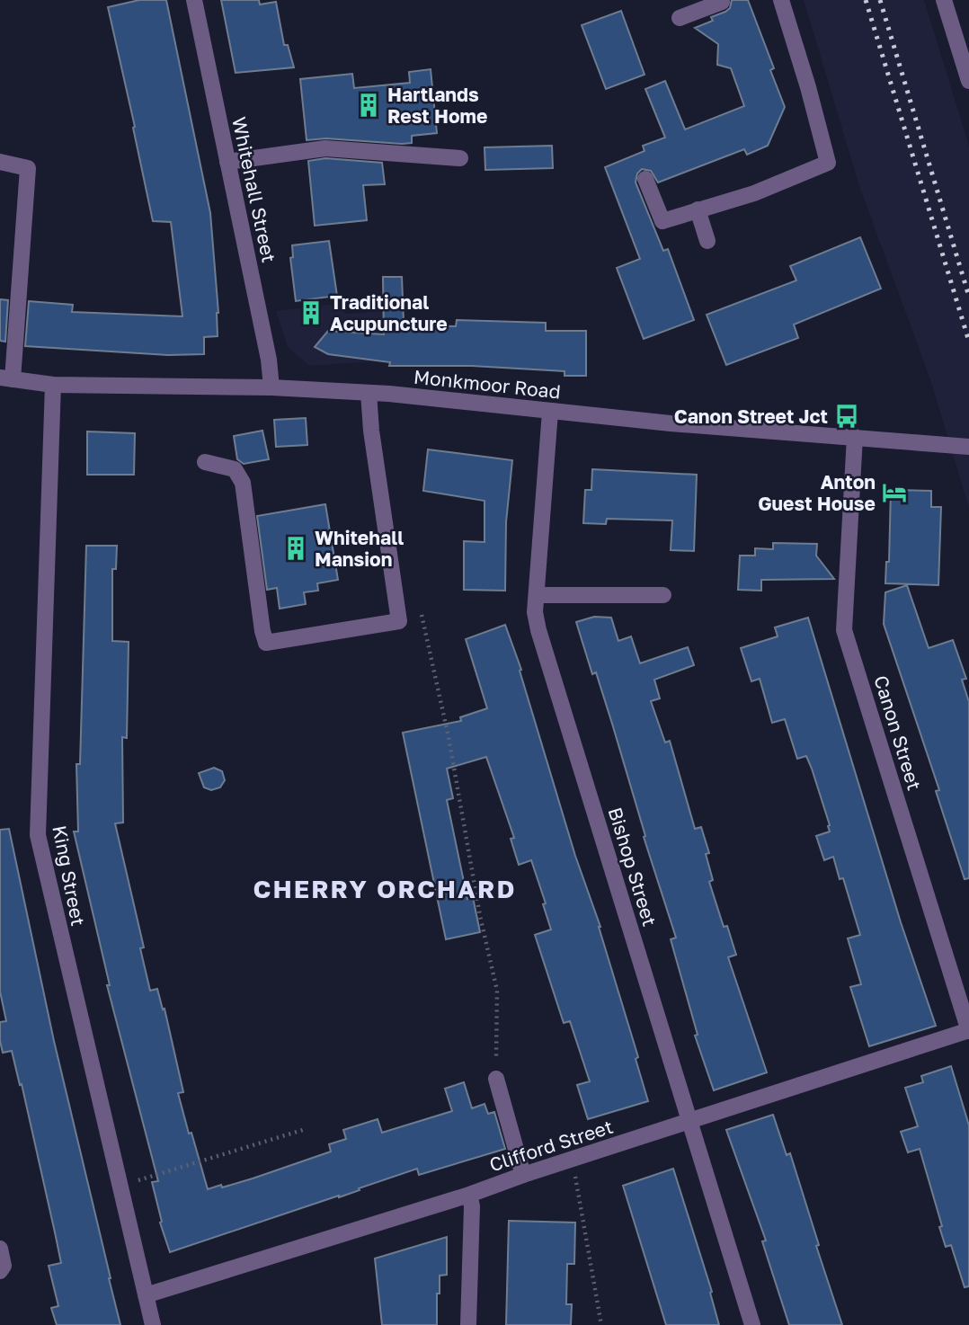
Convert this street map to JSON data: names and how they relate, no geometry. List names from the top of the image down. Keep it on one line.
{"streets":{"street":["Whitehall Street","Monkmoor Road","Canon Street","Bishop Street","King Street","Clifford Street"]},"crossings":[["Whitehall Street","Monkmoor Road"],["Monkmoor Road","Canon Street"],["Monkmoor Road","Bishop Street"],["Monkmoor Road","King Street"],["Canon Street","Clifford Street"],["Bishop Street","Clifford Street"],["King Street","Clifford Street"]],"districts":["CHERRY ORCHARD"],"places":{"building":["Hartlands Rest Home","Traditional Acupuncture","Whitehall Mansion"],"bus stop":["Canon Street Jct"],"hotel":["Anton Guest House"]}}
